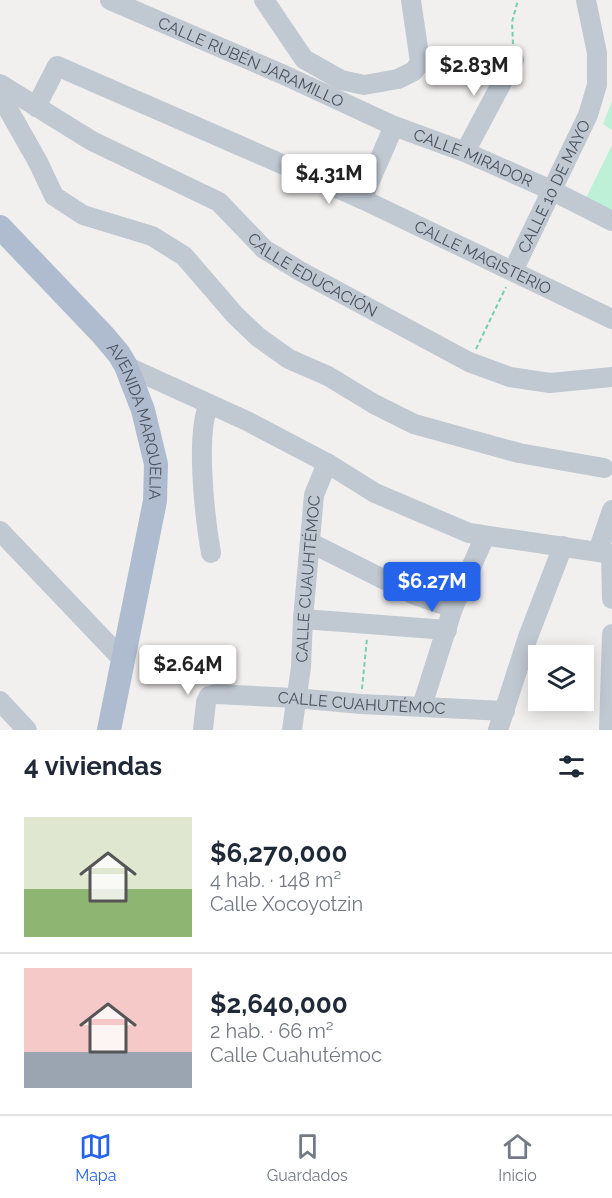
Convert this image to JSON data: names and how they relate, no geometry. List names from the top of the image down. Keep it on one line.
{"streets":{"main road":["AVENIDA MARQUELIA"],"street":["CALLE RUBÉN JARAMILLO","CALLE MIRADOR","CALLE 10 DE MAYO","CALLE MAGISTERIO","CALLE EDUCACIÓN","CALLE CUAUHTÉMOC","CALLE CUAHUTÉMOC"]},"crossings":[["CALLE RUBÉN JARAMILLO","CALLE MIRADOR"],["CALLE MIRADOR","CALLE 10 DE MAYO"],["CALLE 10 DE MAYO","CALLE MAGISTERIO"],["CALLE 10 DE MAYO","CALLE EDUCACIÓN"],["CALLE MAGISTERIO","CALLE EDUCACIÓN"],["CALLE CUAUHTÉMOC","CALLE CUAHUTÉMOC"]],"page":{"price":["$2.83M","$4.31M","$6.27M","$2.64M"],"heading":"4 viviendas","list":[{"name":"$6,270,000","note":"4 hab. · 148 m² · Calle Xocoyotzin"},{"name":"$2,640,000","note":"2 hab. · 66 m² · Calle Cuahutémoc"}],"tabs":["Mapa","Guardados","Inicio"]}}
